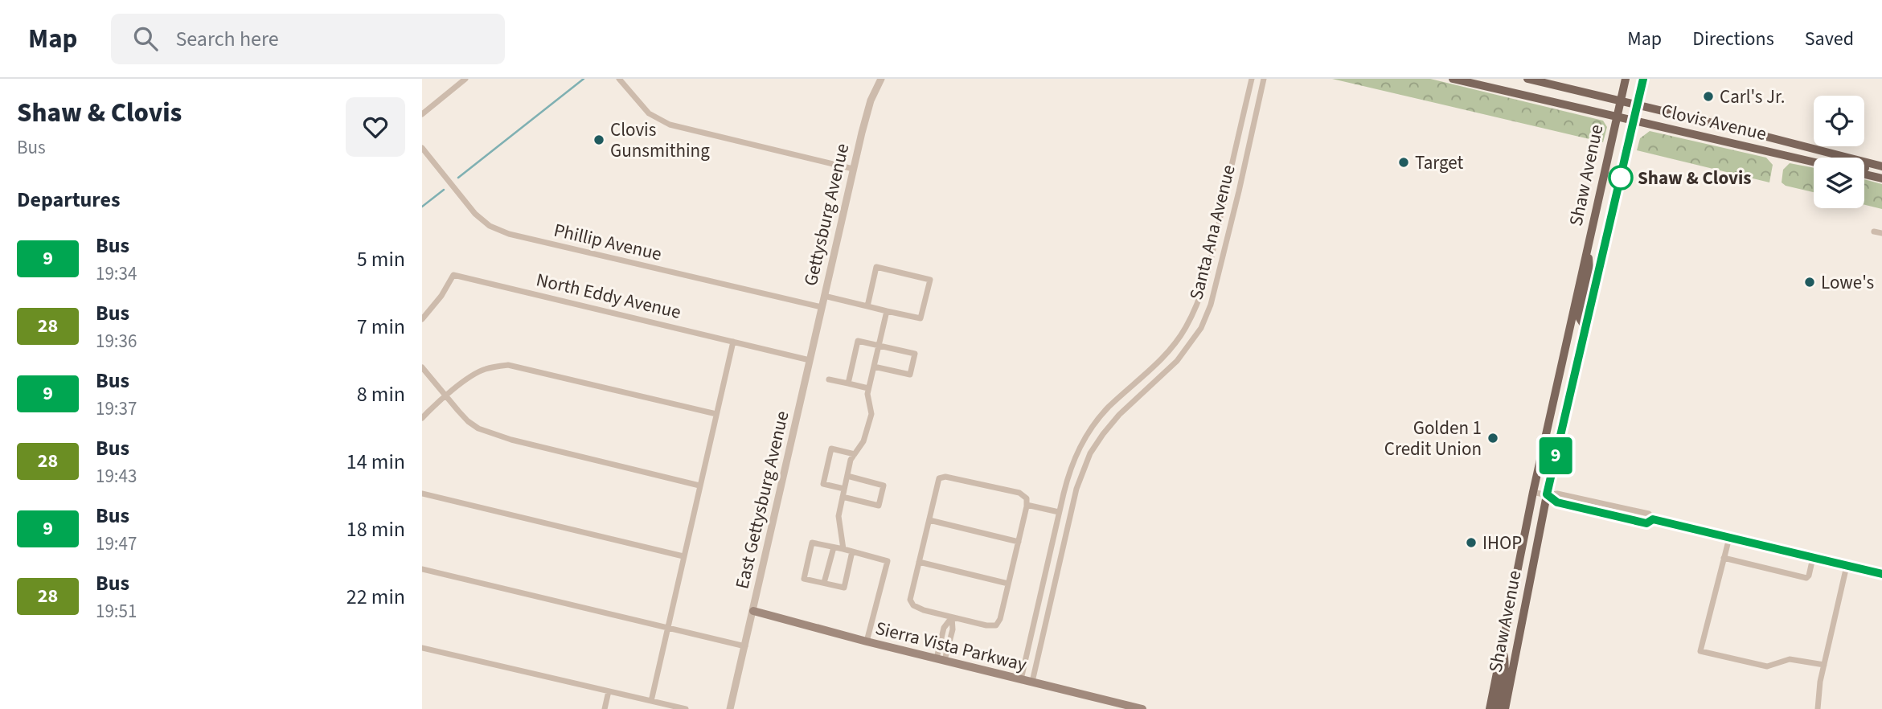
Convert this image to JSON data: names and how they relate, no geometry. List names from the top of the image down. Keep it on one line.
{"streets":{"main road":["Clovis Avenue","Shaw Avenue","Sierra Vista Parkway"],"street":["Gettysburg Avenue","Santa Ana Avenue","Phillip Avenue","North Eddy Avenue","East Gettysburg Avenue"]},"crossings":[["Clovis Avenue","Shaw Avenue"],["Gettysburg Avenue","Phillip Avenue"],["Gettysburg Avenue","North Eddy Avenue"],["Gettysburg Avenue","East Gettysburg Avenue"],["Santa Ana Avenue","Sierra Vista Parkway"],["North Eddy Avenue","East Gettysburg Avenue"],["East Gettysburg Avenue","Sierra Vista Parkway"]],"places":["Carl's Jr.","Clovis Gunsmithing","Target","Shaw & Clovis","Lowe's","Golden 1 Credit Union","IHOP"],"lines":["bus line 9"],"page":{"header":"Map","search":"Search here","nav":["Map","Directions","Saved"],"heading":[["Shaw & Clovis","Bus"],"Departures"],"on_map":"9","list":[{"mark":"9","name":"Bus","note":"19:34","value":"5 min"},{"mark":"28","name":"Bus","note":"19:36","value":"7 min"},{"mark":"9","name":"Bus","note":"19:37","value":"8 min"},{"mark":"28","name":"Bus","note":"19:43","value":"14 min"},{"mark":"9","name":"Bus","note":"19:47","value":"18 min"},{"mark":"28","name":"Bus","note":"19:51","value":"22 min"}]}}
